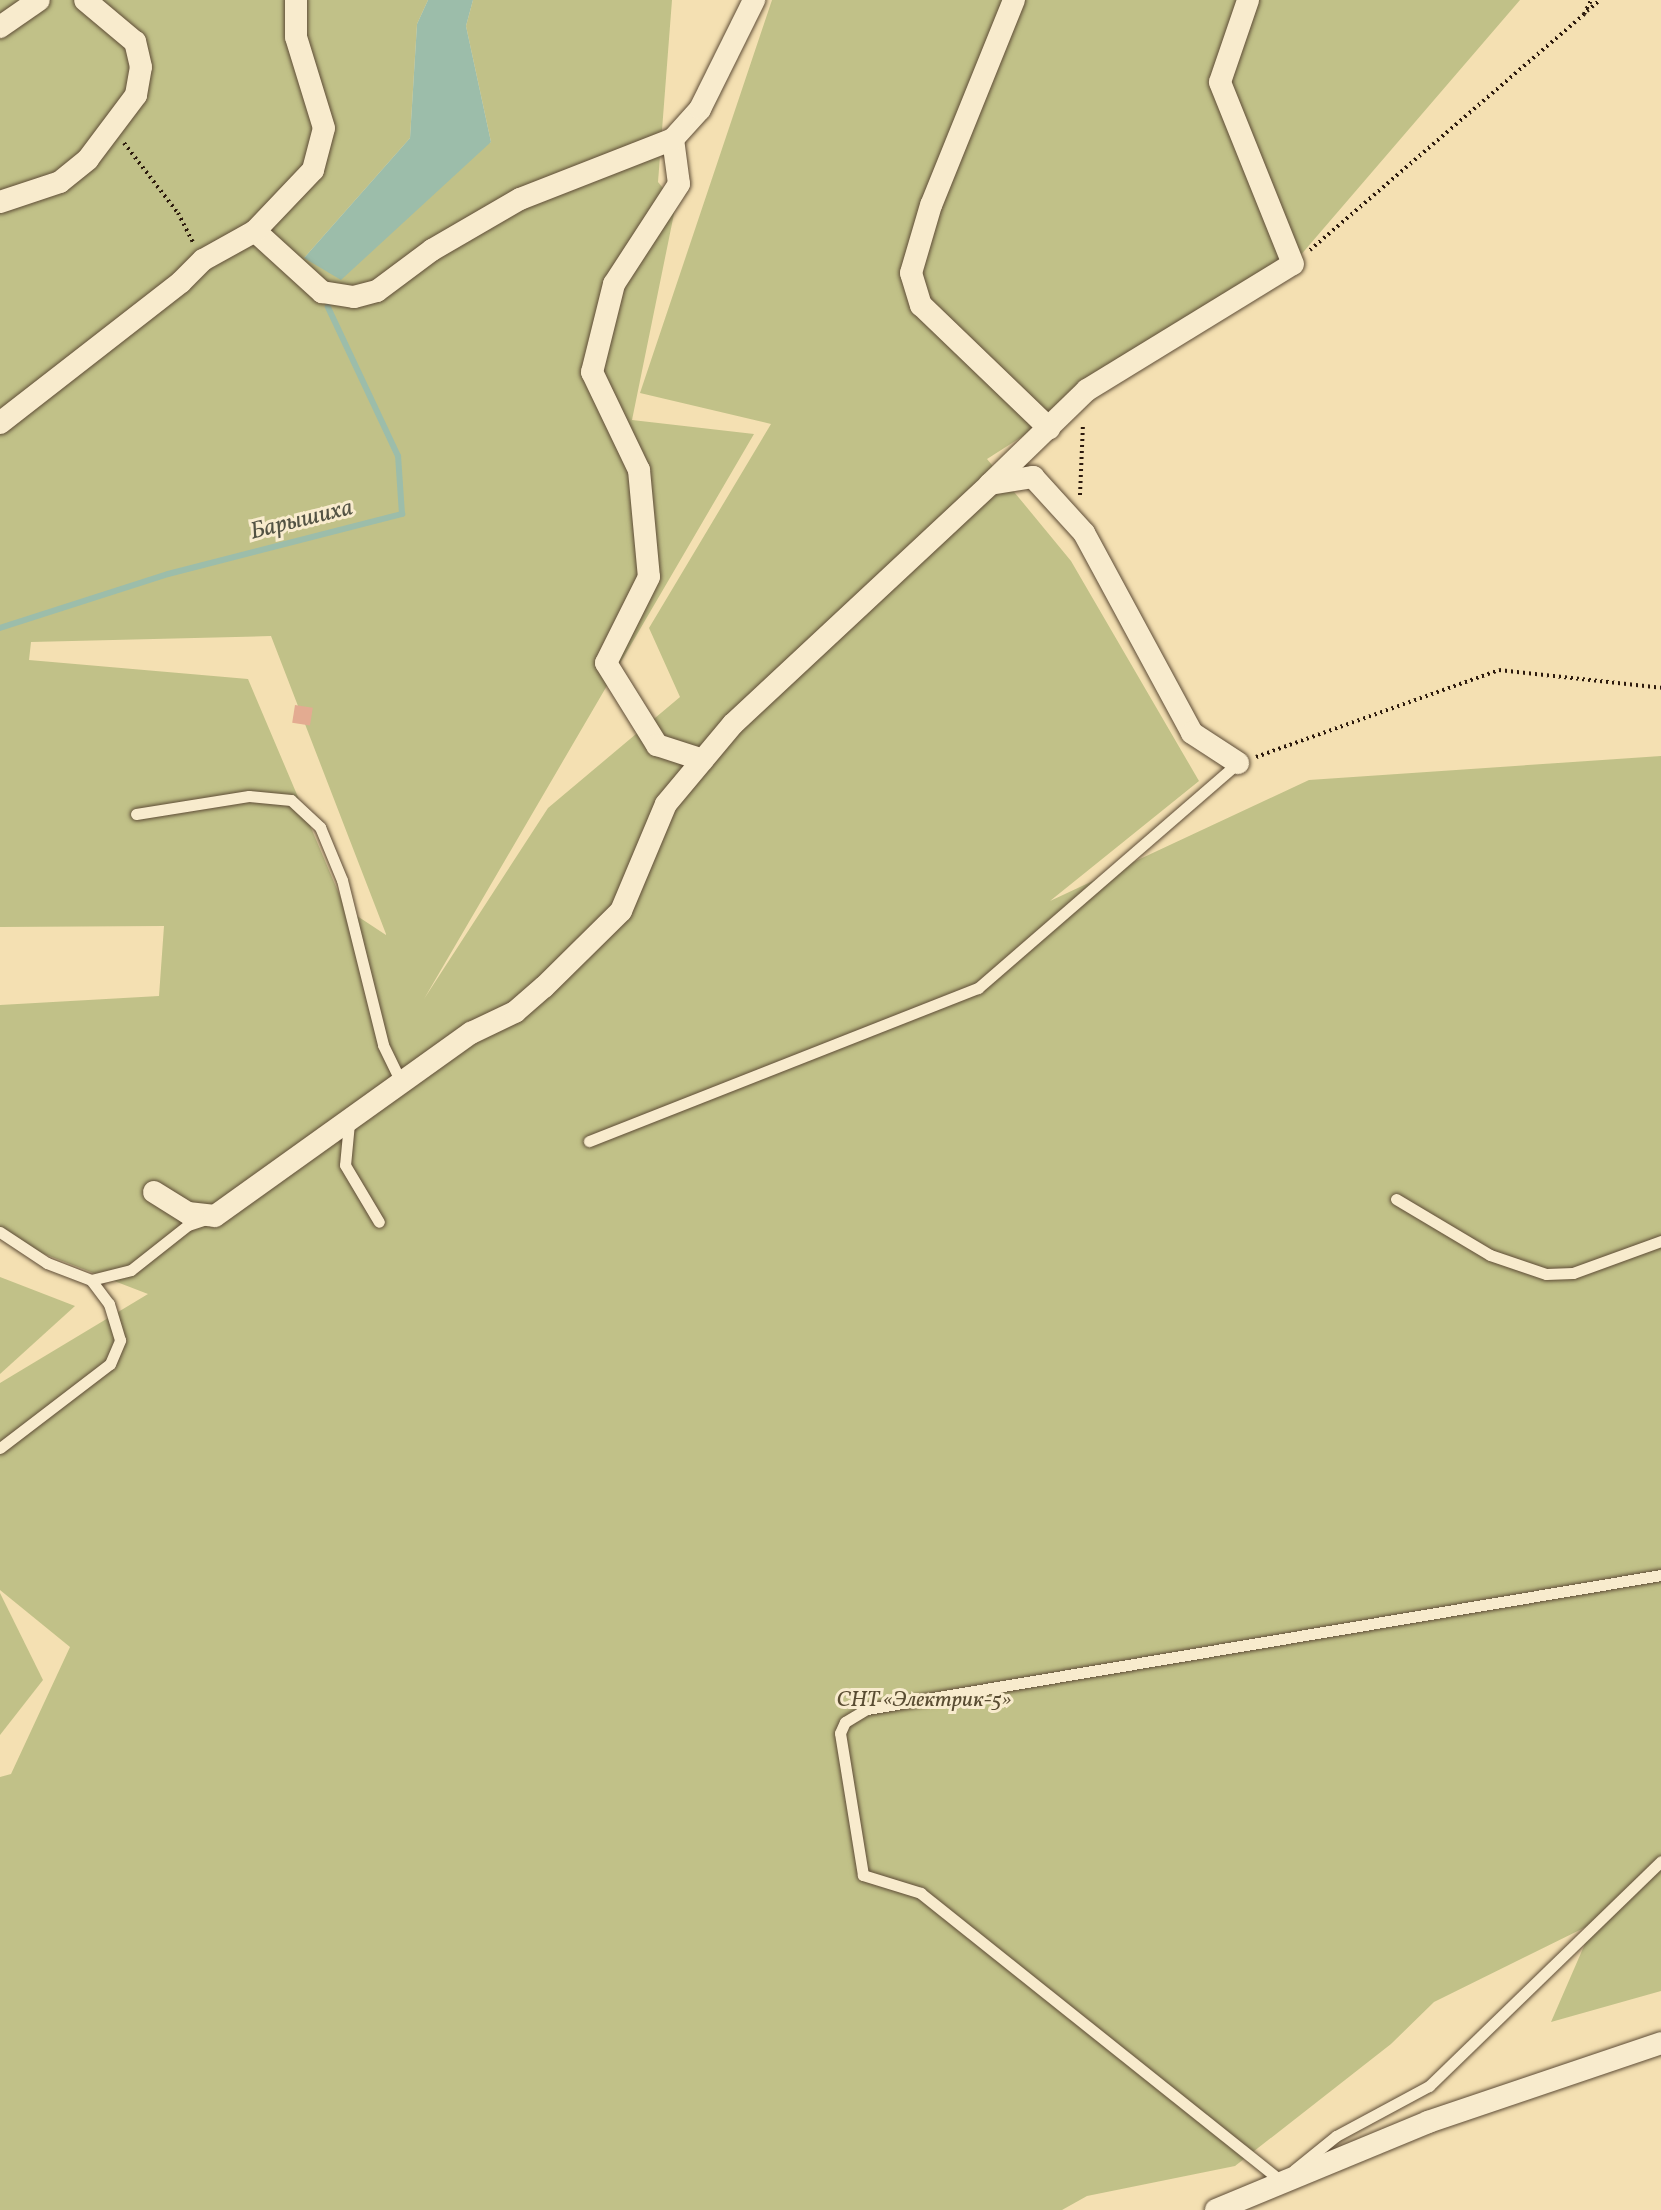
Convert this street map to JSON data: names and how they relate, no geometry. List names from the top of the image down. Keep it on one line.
{"water":["Барышиха"],"parks":["СНТ «Электрик-5»"]}
